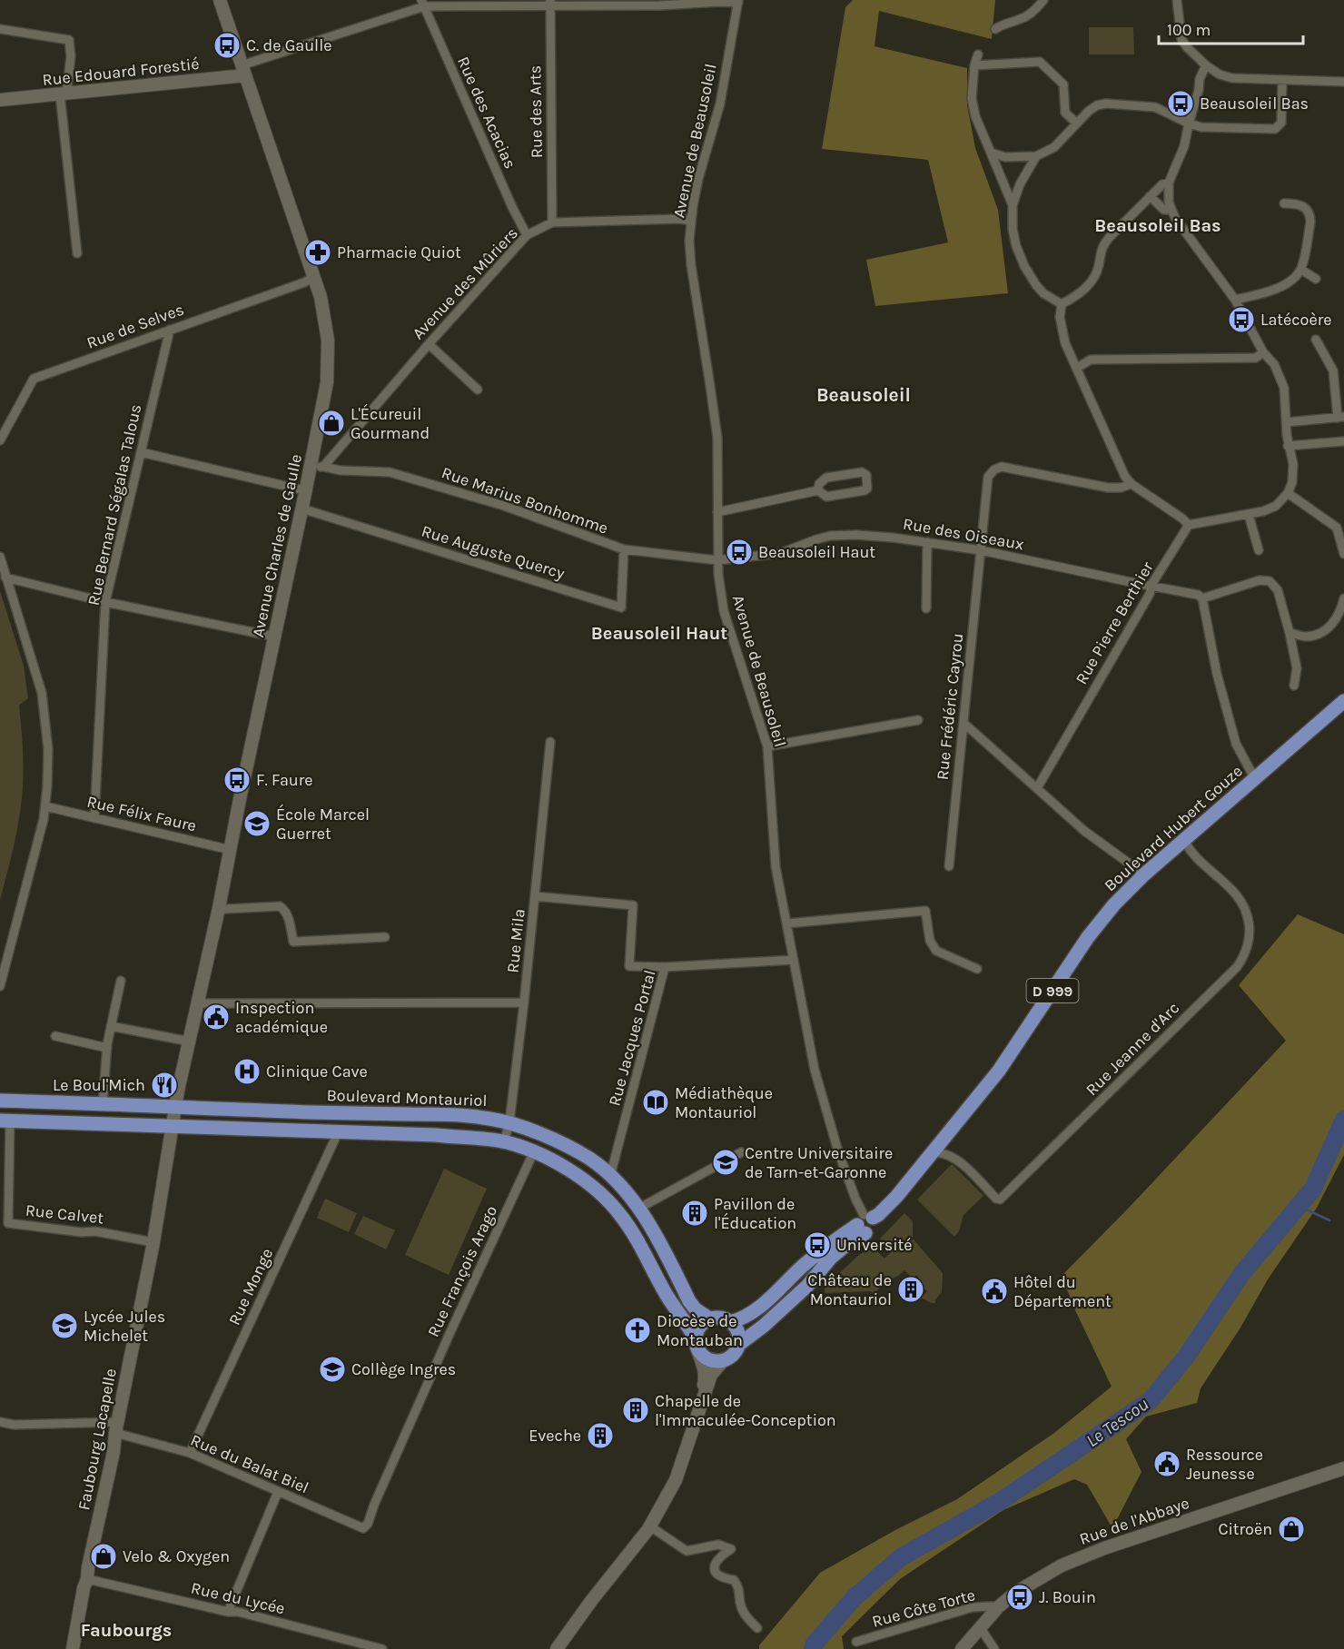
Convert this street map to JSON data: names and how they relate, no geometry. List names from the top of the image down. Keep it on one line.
{"streets":{"main road":["Boulevard Hubert Gouze","D 999","Boulevard Montauriol"],"street":["Rue Edouard Forestié","Rue des Arts","Rue des Acacias","Avenue de Beausoleil","Avenue des Mûriers","Rue de Selves","Rue Marius Bonhomme","Rue Bernard Ségalas Talous","Rue des Oiseaux","Avenue Charles de Gaulle","Rue Auguste Quercy","Rue Pierre Berthier","Rue Frédéric Cayrou","Rue Félix Faure","Rue Mila","Rue Jacques Portal","Rue Jeanne d'Arc","Rue Calvet","Rue François Arago","Rue Monge","Faubourg Lacapelle","Rue du Balat Biel","Rue de l'Abbaye","Rue du Lycée","Rue Côte Torte"]},"crossings":[["Rue Edouard Forestié","Avenue Charles de Gaulle"],["Rue des Arts","Avenue des Mûriers"],["Rue des Acacias","Avenue des Mûriers"],["Avenue de Beausoleil","Avenue des Mûriers"],["Avenue de Beausoleil","Rue Marius Bonhomme"],["Avenue de Beausoleil","Rue des Oiseaux"],["Avenue de Beausoleil","Boulevard Hubert Gouze"],["Avenue de Beausoleil","Rue Jacques Portal"],["Avenue des Mûriers","Rue Marius Bonhomme"],["Rue de Selves","Rue Bernard Ségalas Talous"],["Rue de Selves","Avenue Charles de Gaulle"],["Rue Marius Bonhomme","Rue des Oiseaux"],["Rue Marius Bonhomme","Rue Auguste Quercy"],["Rue Bernard Ségalas Talous","Rue Félix Faure"],["Rue des Oiseaux","Rue Pierre Berthier"],["Rue des Oiseaux","Rue Frédéric Cayrou"],["Avenue Charles de Gaulle","Rue Auguste Quercy"],["Avenue Charles de Gaulle","Rue Félix Faure"],["Avenue Charles de Gaulle","Boulevard Montauriol"],["Avenue Charles de Gaulle","Faubourg Lacapelle"],["Boulevard Hubert Gouze","Rue Jeanne d'Arc"],["Boulevard Hubert Gouze","Boulevard Montauriol"],["Rue Mila","Boulevard Montauriol"],["Rue Jacques Portal","Boulevard Montauriol"],["Boulevard Montauriol","Faubourg Lacapelle"],["Rue Calvet","Faubourg Lacapelle"],["Rue François Arago","Rue du Balat Biel"],["Rue Monge","Rue du Balat Biel"],["Faubourg Lacapelle","Rue du Balat Biel"],["Faubourg Lacapelle","Rue du Lycée"],["Rue de l'Abbaye","Rue Côte Torte"]],"districts":["Beausoleil Bas","Beausoleil","Beausoleil Haut","Faubourgs"],"water":["Le Tescou"],"places":{"bus stop":["C. de Gaulle","Beausoleil Bas","Latécoère","Beausoleil Haut","F. Faure","Université","J. Bouin"],"pharmacy":["Pharmacie Quiot"],"shop":["L'Écureuil Gourmand","Citroën","Velo & Oxygen"],"school or university":["École Marcel Guerret","Centre Universitaire de Tarn-et-Garonne","Lycée Jules Michelet","Collège Ingres"],"public building":["Inspection académique","Hôtel du Département","Ressource Jeunesse"],"hospital":["Clinique Cave"],"restaurant":["Le Boul'Mich"],"library":["Médiathèque Montauriol"],"building":["Pavillon de l'Éducation","Château de Montauriol","Chapelle de l'Immaculée-Conception","Eveche"],"church":["Diocèse de Montauban"]},"scale_bar":"100 m"}
